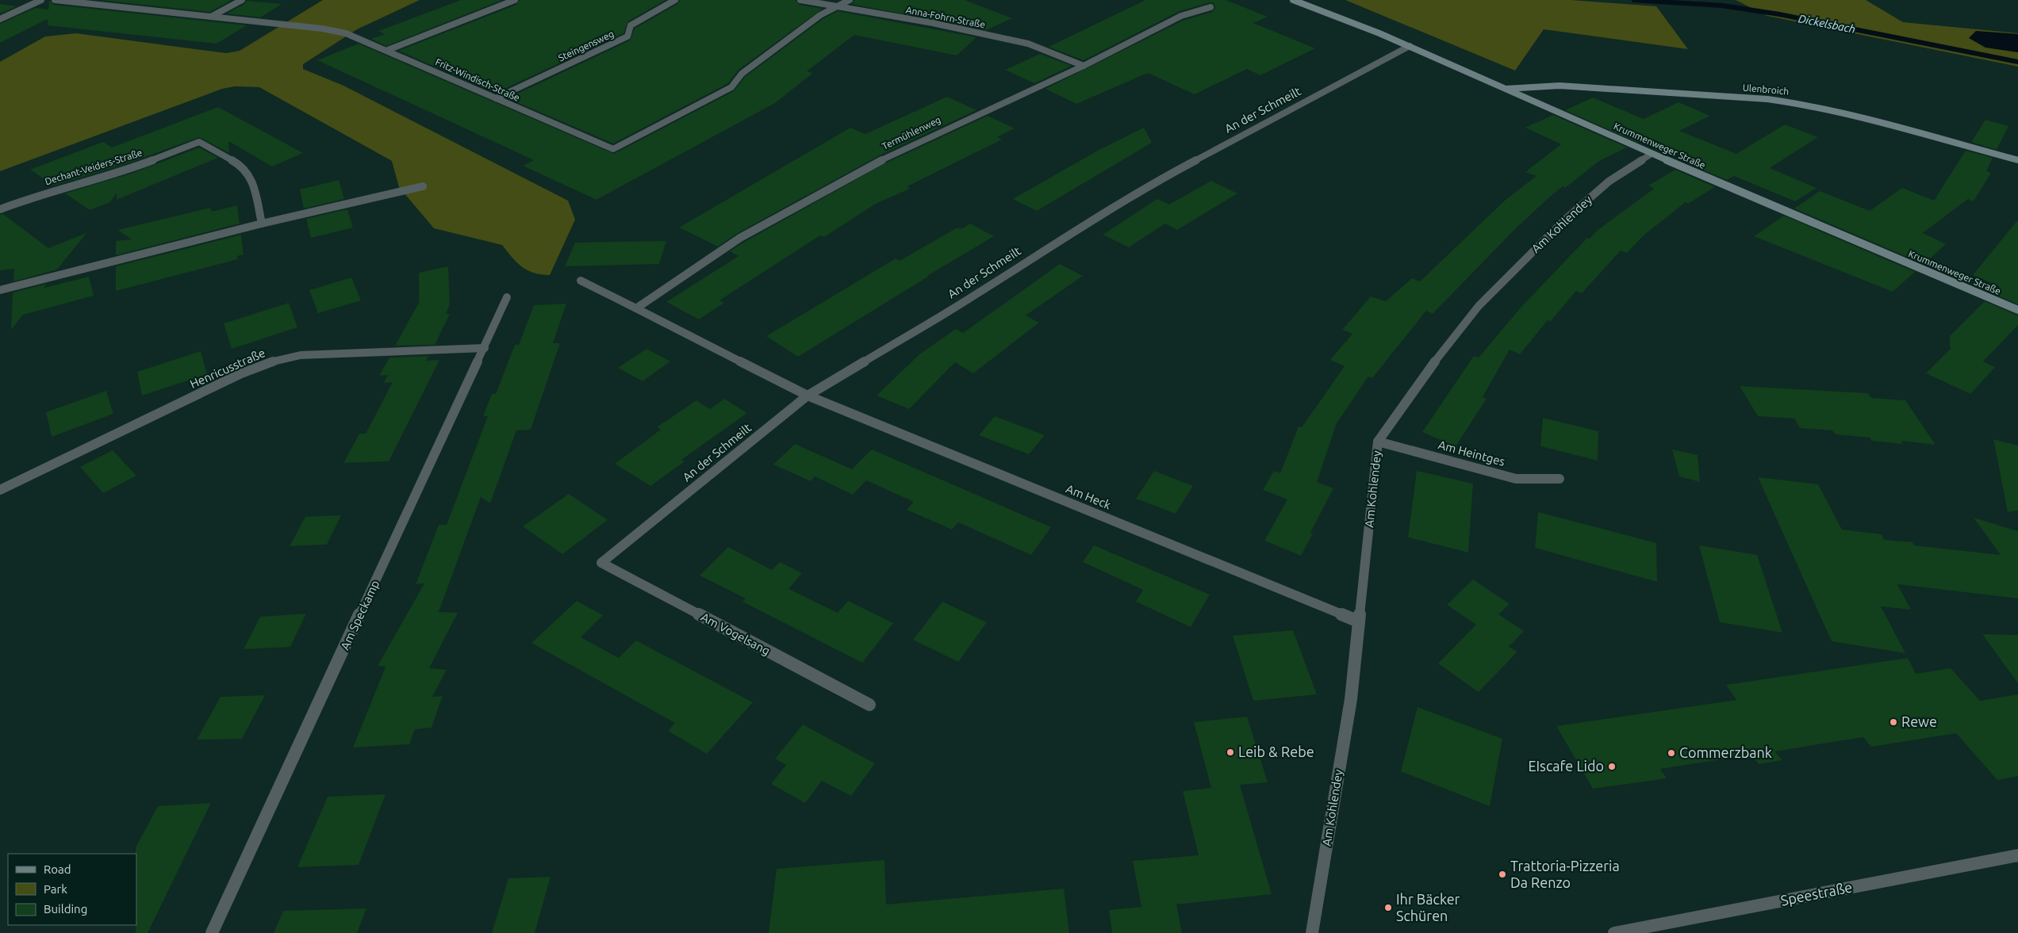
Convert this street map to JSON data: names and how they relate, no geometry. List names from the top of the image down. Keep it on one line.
{"streets":{"main road":["Ulenbroich","Krummenweger Straße"],"street":["Anna-Fohrn-Straße","Steingensweg","Fritz-Windisch-Straße","An der Schmeilt","Termühlenweg","Dechant-Veiders-Straße","Am Kohlendey","Henricusstraße","Am Heintges","Am Heck","Am Speckamp","Am Vogelsang","Speestraße"]},"crossings":[["Anna-Fohrn-Straße","Fritz-Windisch-Straße"],["Anna-Fohrn-Straße","Termühlenweg"],["Steingensweg","Fritz-Windisch-Straße"],["Ulenbroich","Krummenweger Straße"],["An der Schmeilt","Krummenweger Straße"],["An der Schmeilt","Am Heck"],["An der Schmeilt","Am Vogelsang"],["Krummenweger Straße","Am Kohlendey"],["Am Kohlendey","Am Heintges"],["Am Kohlendey","Am Heck"],["Henricusstraße","Am Speckamp"]],"water":["Dickelsbach"],"places":["Rewe","Leib & Rebe","Commerzbank","EIscafe Lido","Trattoria-Pizzeria Da Renzo","Ihr Bäcker Schüren"],"legend":["Road","Park","Building"]}
